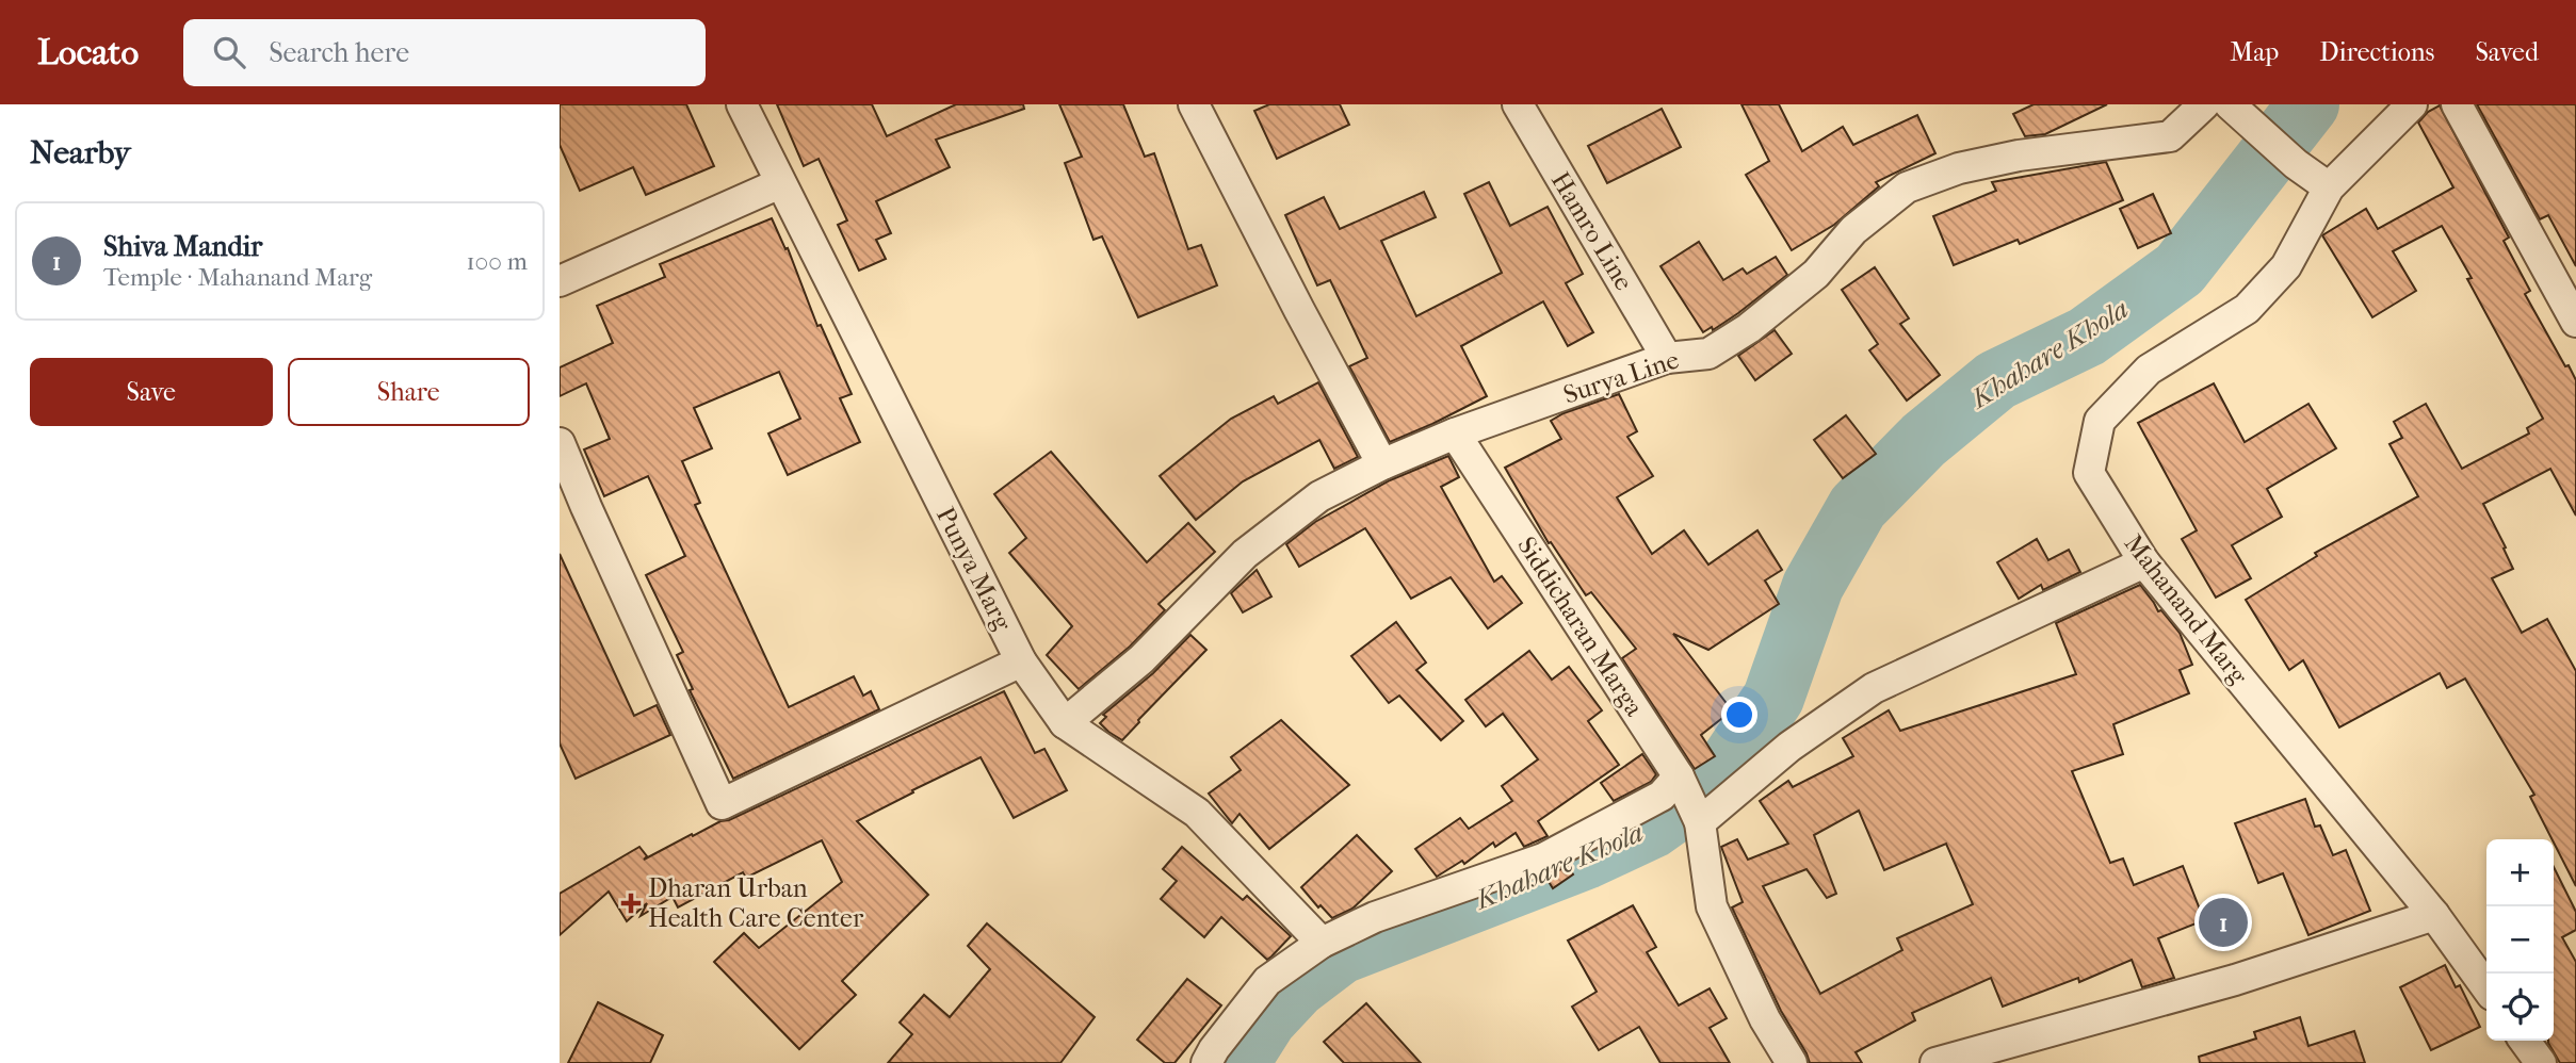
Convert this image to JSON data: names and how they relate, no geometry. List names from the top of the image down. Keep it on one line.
{"streets":{"street":["Hamro Line","Surya Line","Punya Marg","Mahanand Marg","Siddicharan Marga"]},"crossings":[["Hamro Line","Surya Line"],["Surya Line","Punya Marg"],["Surya Line","Siddicharan Marga"]],"water":["Khahare Khola"],"places":{"health":["Dharan Urban Health Care Center"]},"page":{"header":"Locato","search":"Search here","nav":["Map","Directions","Saved"],"heading":"Nearby","list":[{"mark":"1","name":"Shiva Mandir","note":"Temple · Mahanand Marg","value":"100 m"}],"buttons":["Save","Share"],"map_buttons":["+","−"],"pins":"1"}}
